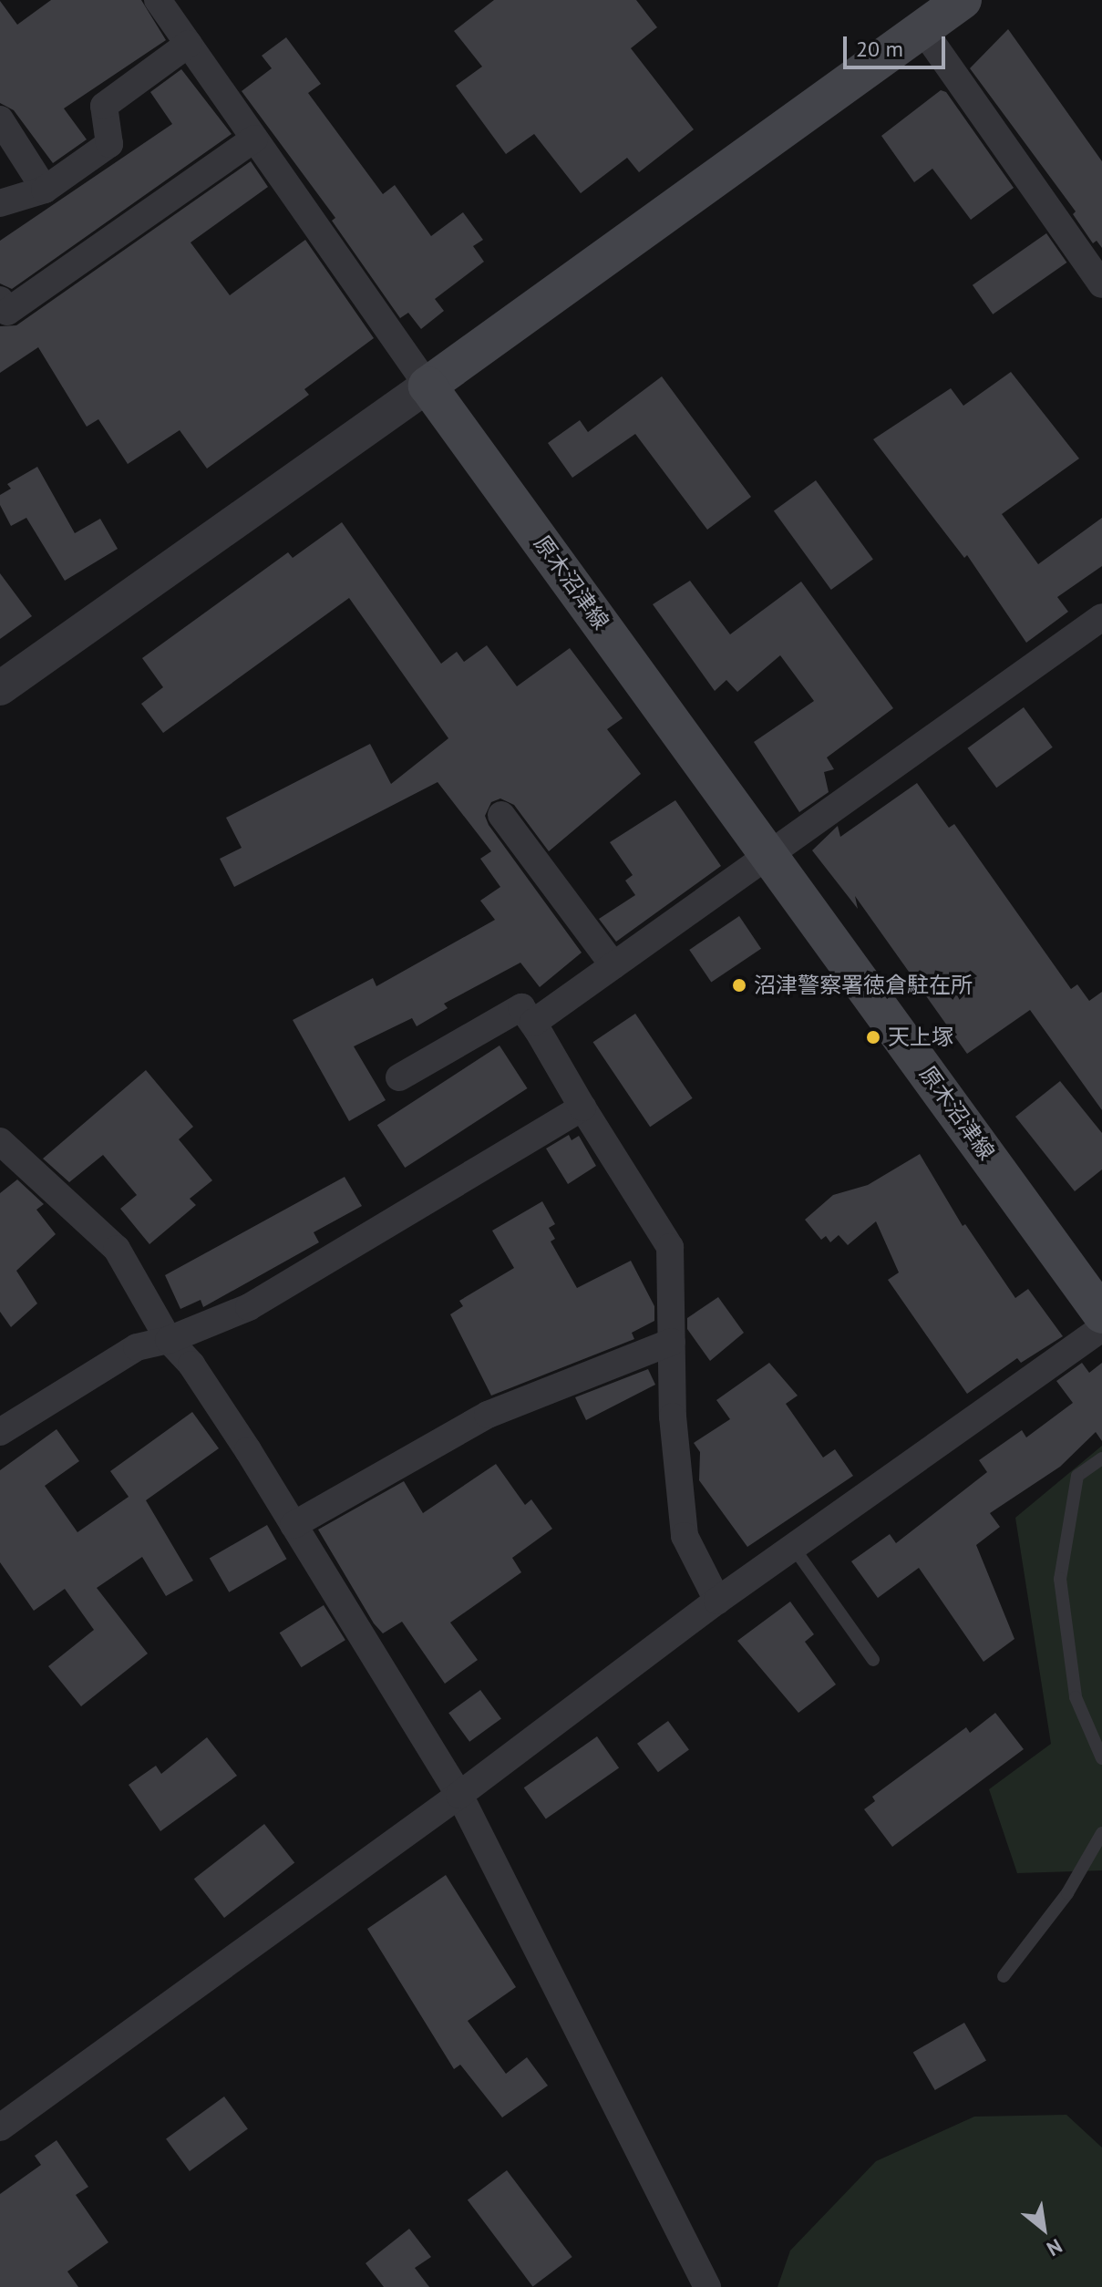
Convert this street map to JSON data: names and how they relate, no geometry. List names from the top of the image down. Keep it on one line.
{"streets":{"main road":["原木沼津線"]},"places":["沼津警察署徳倉駐在所","天上塚"],"scale_bar":"20 m","north":"bottom right"}
